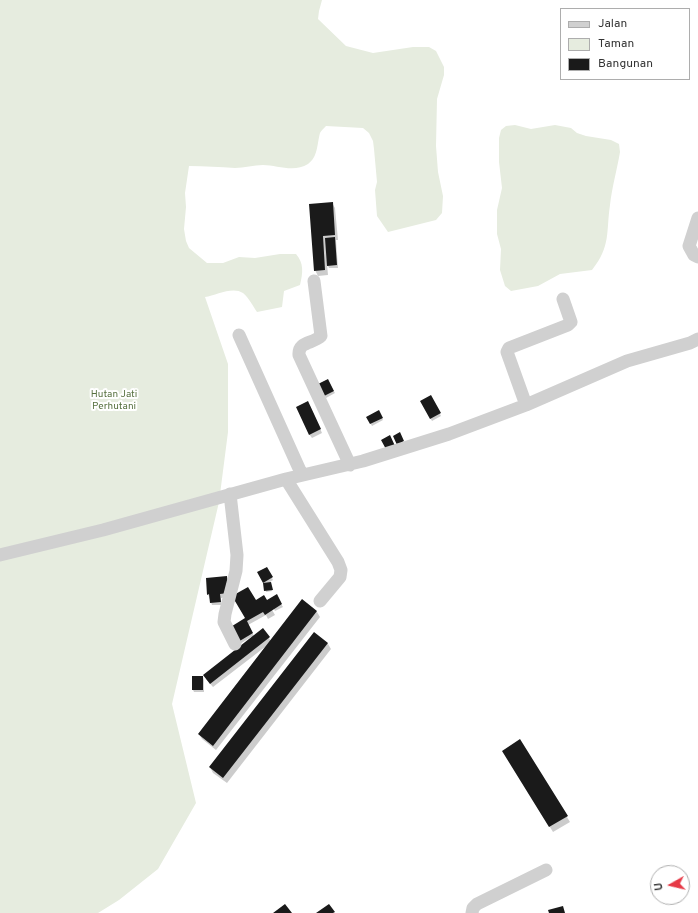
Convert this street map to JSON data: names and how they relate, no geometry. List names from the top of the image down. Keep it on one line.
{"parks":["Hutan Jati Perhutani"],"legend":["Jalan","Taman","Bangunan"],"north":"left"}
